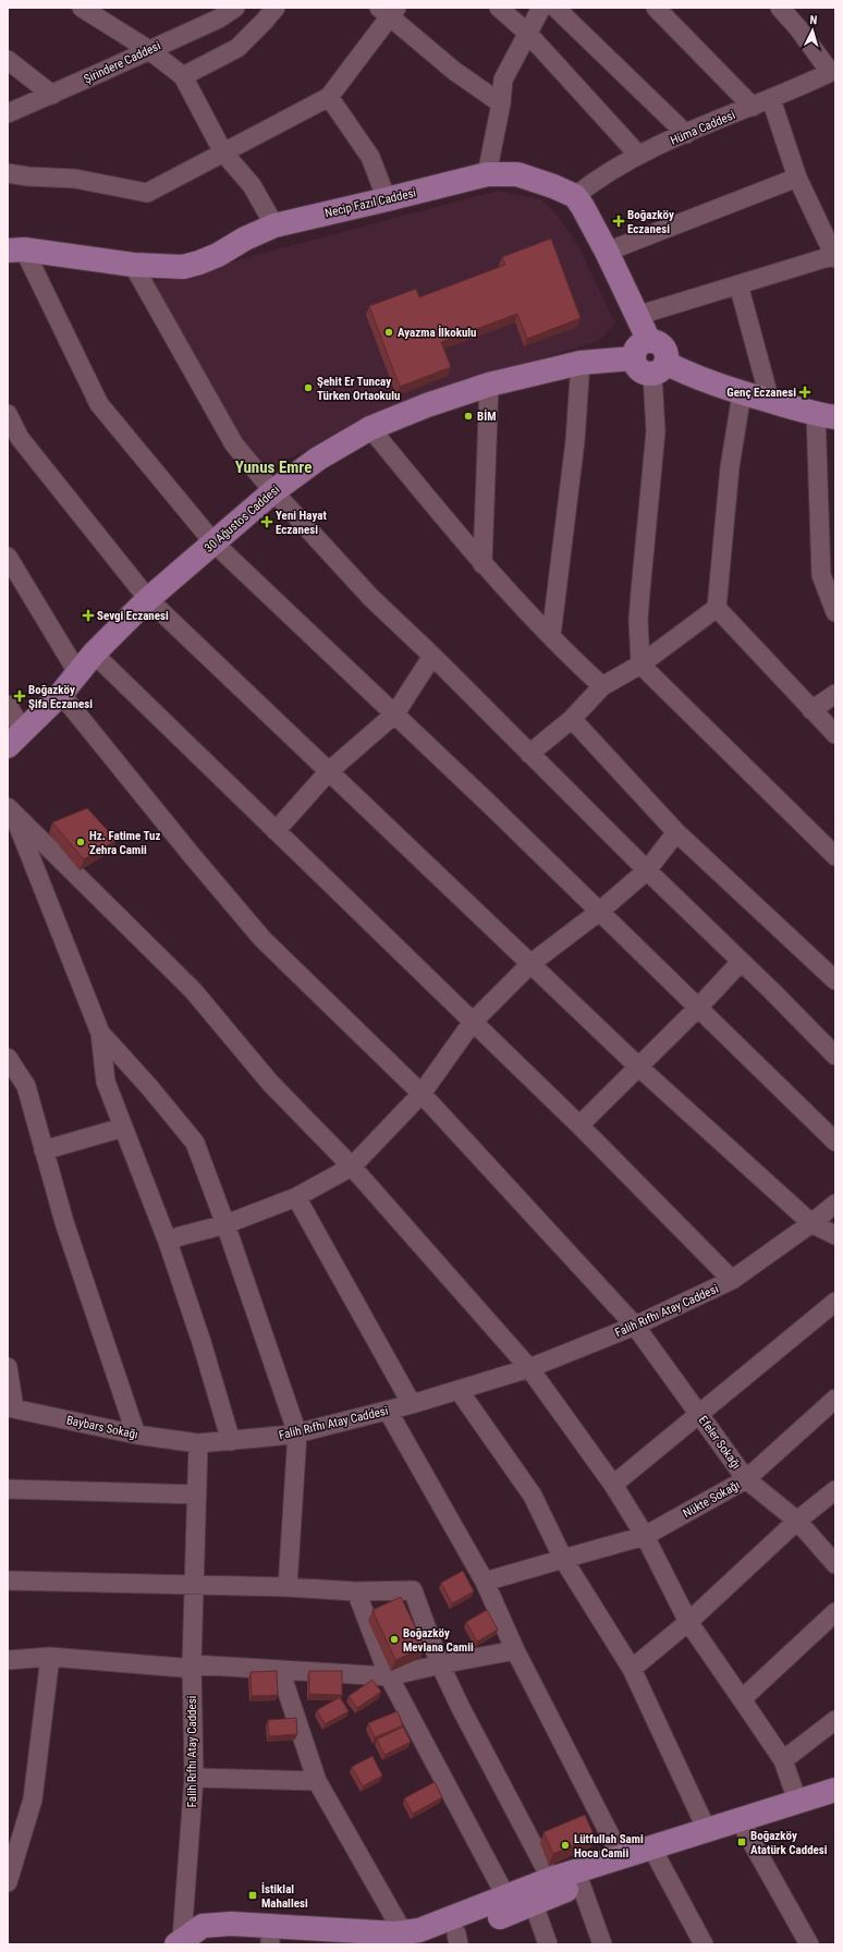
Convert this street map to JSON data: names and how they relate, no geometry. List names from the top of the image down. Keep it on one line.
{"streets":{"main road":["Necip Fazıl Caddesi","30 Ağustos Caddesi"],"street":["Şirindere Caddesi","Hüma Caddesi","Falih Rıfhı Atay Caddesi","Baybars Sokağı","Efeler Sokağı","Nükte Sokağı"]},"crossings":[["Hüma Caddesi","Necip Fazıl Caddesi"],["30 Ağustos Caddesi","Efeler Sokağı"],["Falih Rıfhı Atay Caddesi","Baybars Sokağı"],["Falih Rıfhı Atay Caddesi","Efeler Sokağı"],["Efeler Sokağı","Nükte Sokağı"]],"districts":["Yunus Emre"],"places":{"health":["Boğazköy Eczanesi","Genç Eczanesi","Yeni Hayat Eczanesi","Sevgi Eczanesi","Boğazköy Şifa Eczanesi"],"other":["Ayazma İlkokulu","Şehit Er Tuncay Türken Ortaokulu","BİM","Hz. Fatime Tuz Zehra Camii","Boğazköy Mevlana Camii","Lütfullah Sami Hoca Camii"],"transit":["Boğazköy Atatürk Caddesi","İstiklal Mahallesi"]},"north":"top"}
